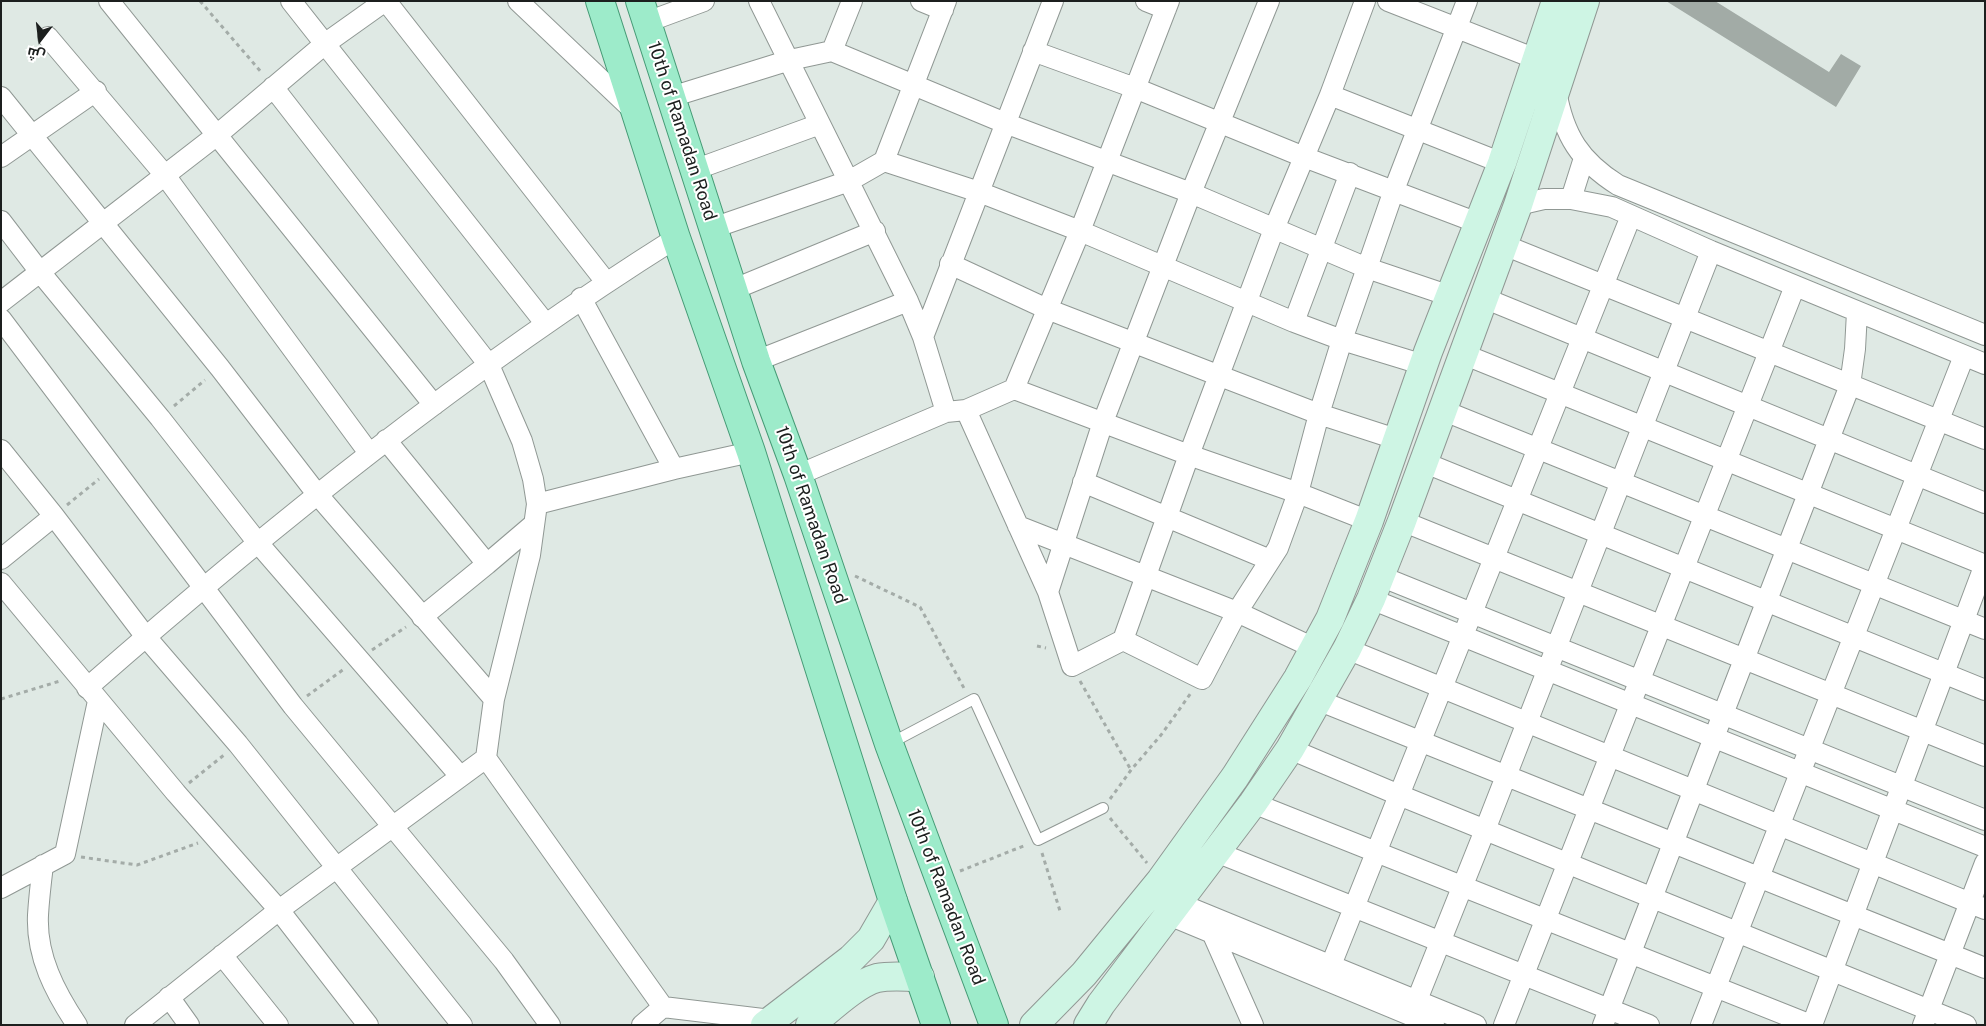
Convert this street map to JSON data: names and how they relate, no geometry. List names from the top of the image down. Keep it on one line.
{"streets":{"main road":["10th of Ramadan Road"]},"north":"bottom"}
